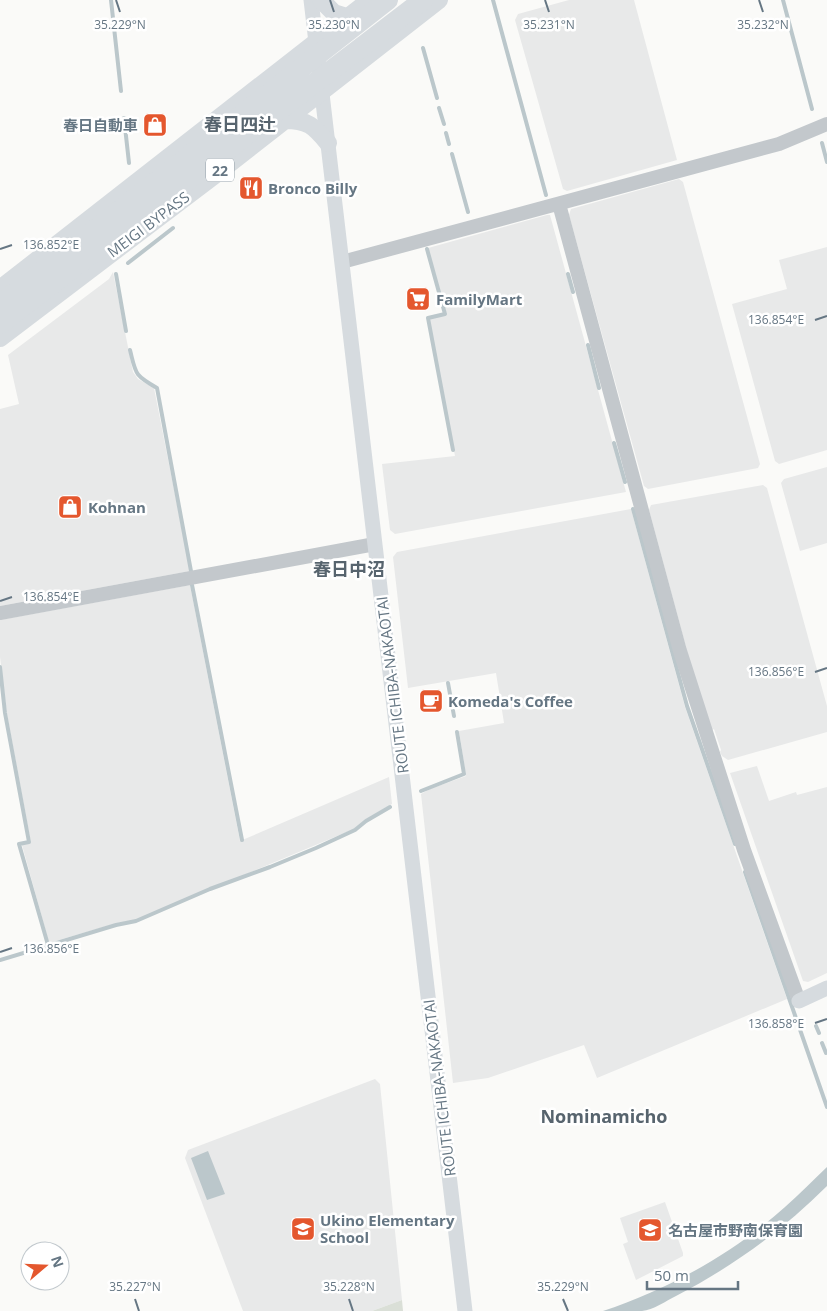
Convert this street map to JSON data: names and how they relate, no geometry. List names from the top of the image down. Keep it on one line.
{"streets":{"highway":["22","MEIGI BYPASS"],"main road":["ROUTE ICHIBA-NAKAOTAI"]},"crossings":[["MEIGI BYPASS","ROUTE ICHIBA-NAKAOTAI"]],"districts":["春日四辻","春日中沼","Nominamicho"],"places":{"shop":["春日自動車","Kohnan"],"restaurant":["Bronco Billy"],"supermarket":["FamilyMart"],"cafe":["Komeda's Coffee"],"school or university":["Ukino Elementary School","名古屋市野南保育園"]},"scale_bar":"50 m","north":"right","coordinates":["35.229°N","35.230°N","35.231°N","35.232°N","136.852°E","136.854°E","136.856°E","136.858°E","35.227°N","35.228°N"]}
